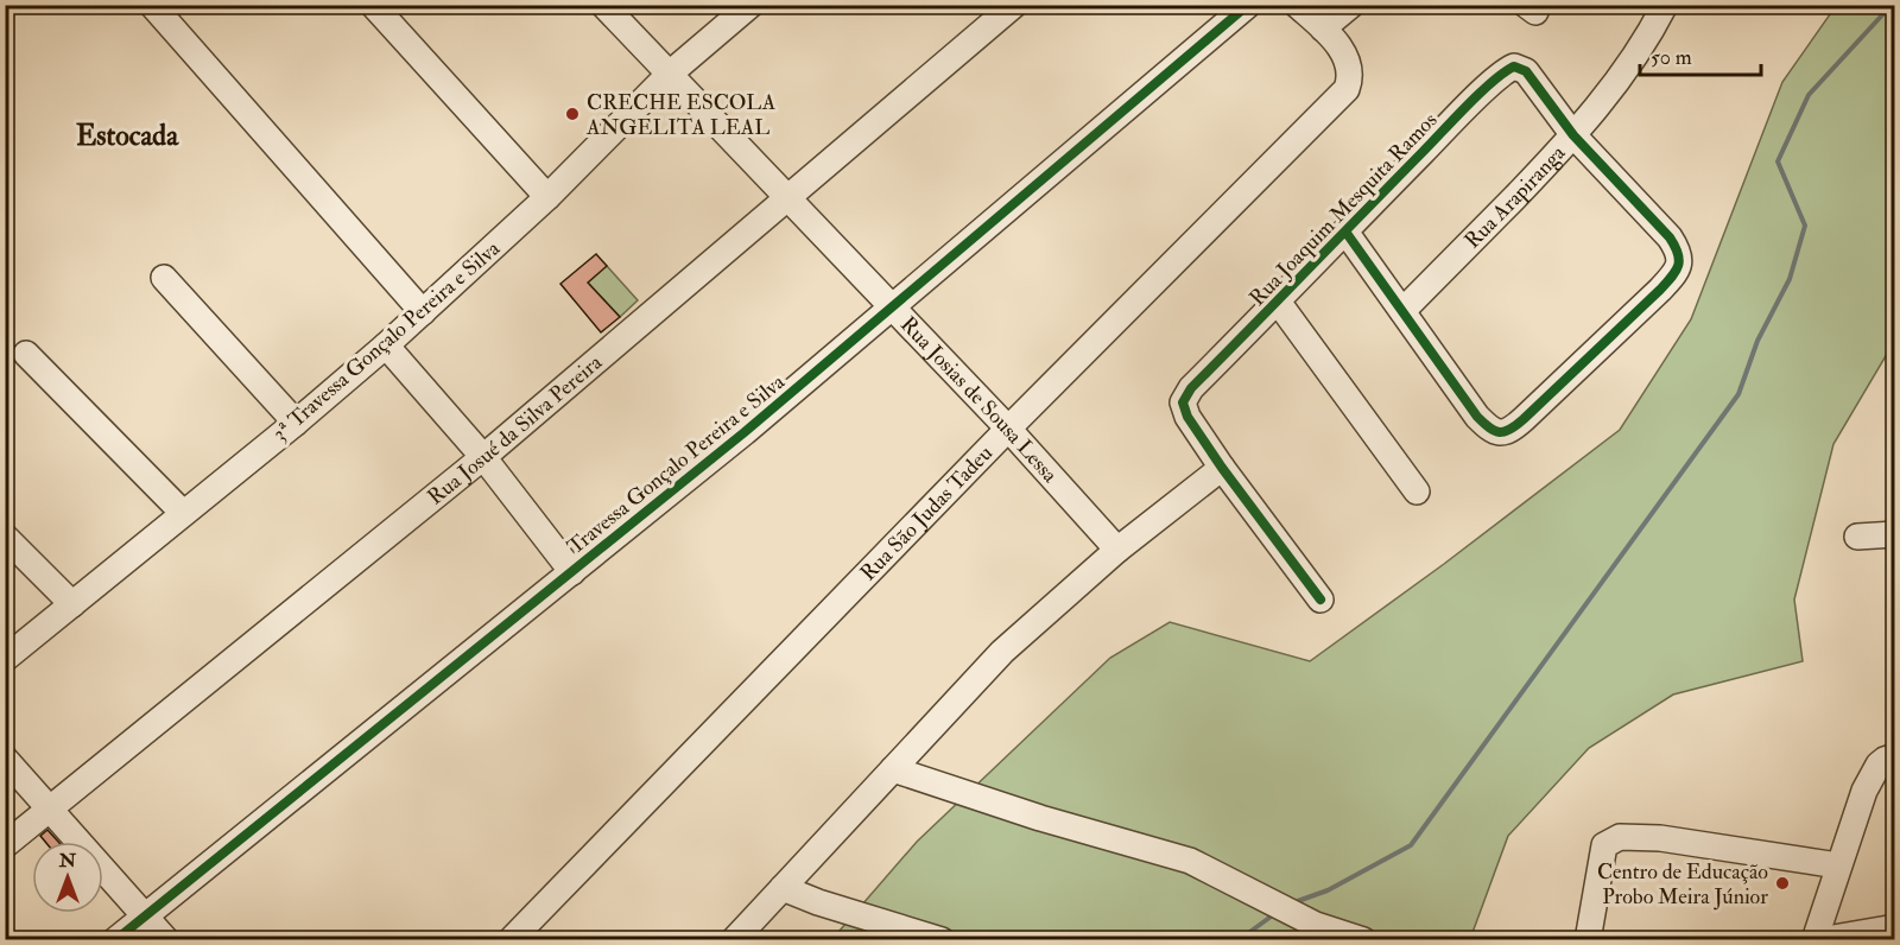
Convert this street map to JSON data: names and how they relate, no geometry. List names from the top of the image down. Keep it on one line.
{"streets":{"street":["Rua Arapiranga","Rua Joaquim Mesquita Ramos","3ª Travessa Gonçalo Pereira e Silva","Rua Josias de Sousa Lessa","Rua Josué da Silva Pereira","Travessa Gonçalo Pereira e Silva","Rua São Judas Tadeu"]},"crossings":[["Rua Arapiranga","Rua Joaquim Mesquita Ramos"],["3ª Travessa Gonçalo Pereira e Silva","Rua Josias de Sousa Lessa"],["Rua Josias de Sousa Lessa","Rua Josué da Silva Pereira"],["Rua Josias de Sousa Lessa","Travessa Gonçalo Pereira e Silva"],["Rua Josias de Sousa Lessa","Rua São Judas Tadeu"]],"districts":["Estocada"],"places":["CRECHE ESCOLA ANGELITA LEAL","Centro de Educação Probo Meira Júnior"],"scale_bar":"50 m","north":"top"}
